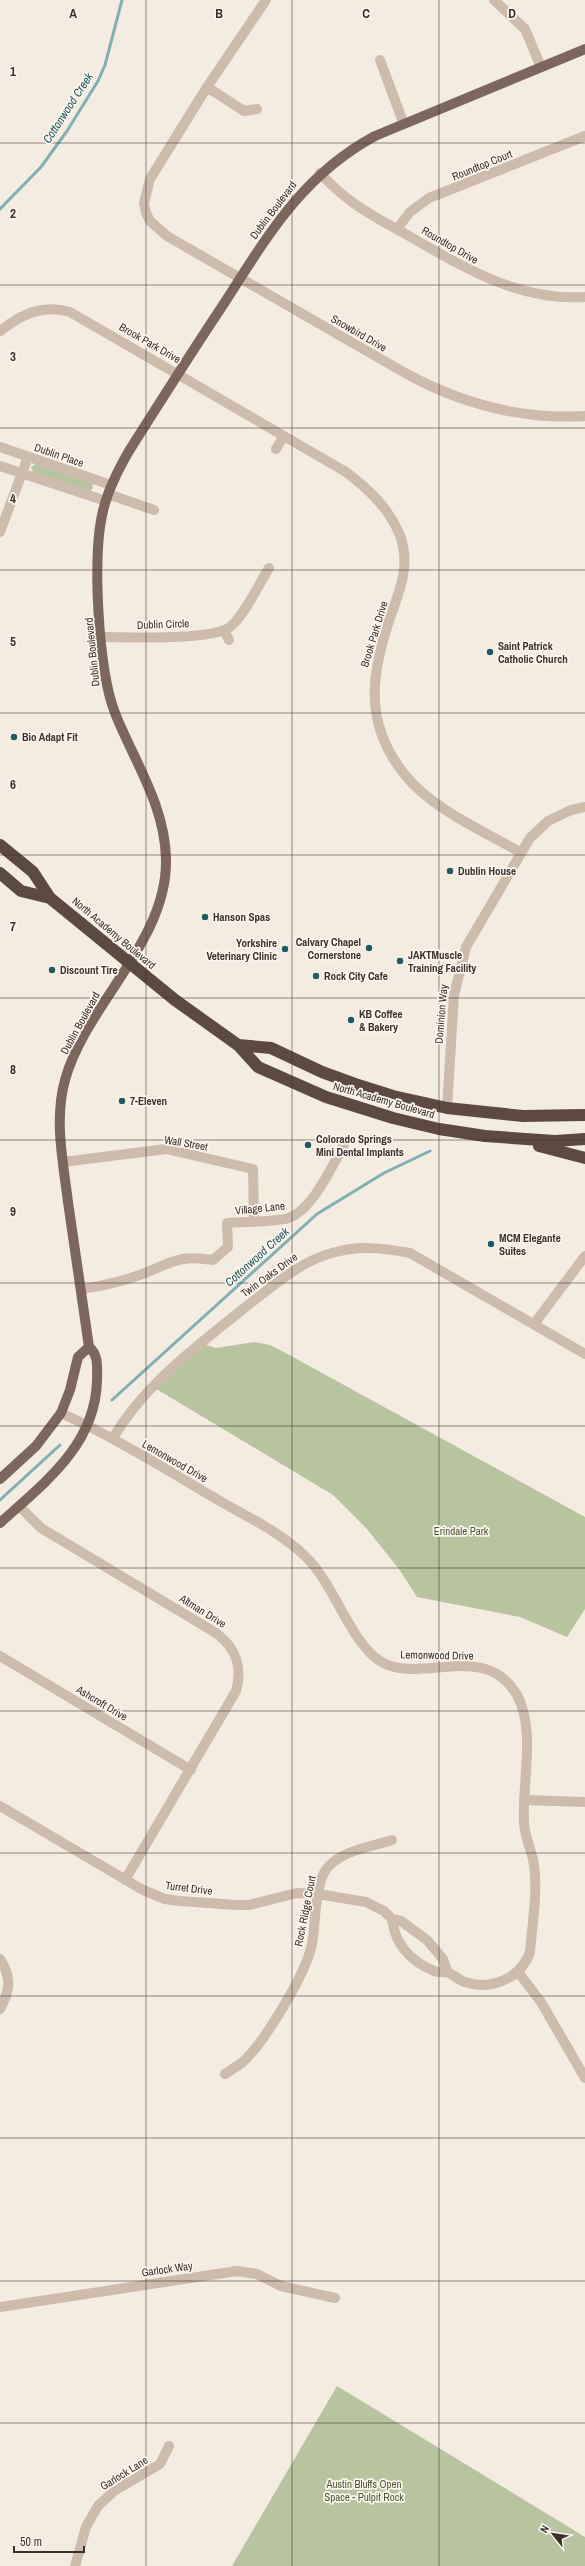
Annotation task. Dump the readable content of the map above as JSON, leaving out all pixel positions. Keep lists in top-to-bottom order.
{
  "streets": {
    "highway": ["North Academy Boulevard"],
    "main road": ["Dublin Boulevard"],
    "street": [
      "Roundtop Court",
      "Roundtop Drive",
      "Snowbird Drive",
      "Brook Park Drive",
      "Dublin Place",
      "Dublin Circle",
      "Dominion Way",
      "Wall Street",
      "Village Lane",
      "Twin Oaks Drive",
      "Lemonwood Drive",
      "Altman Drive",
      "Ashcroft Drive",
      "Turret Drive",
      "Rock Ridge Court",
      "Garlock Way",
      "Garlock Lane"
    ]
  },
  "crossings": [
    ["Roundtop Court", "Roundtop Drive"],
    ["Dublin Boulevard", "Roundtop Drive"],
    ["Dublin Boulevard", "Snowbird Drive"],
    ["Dublin Boulevard", "Brook Park Drive"],
    ["Dublin Boulevard", "Dublin Place"],
    ["Dublin Boulevard", "Dublin Circle"],
    ["Dublin Boulevard", "North Academy Boulevard"],
    ["Dublin Boulevard", "Wall Street"],
    ["Dublin Boulevard", "Village Lane"],
    ["Dublin Boulevard", "Lemonwood Drive"],
    ["Dublin Boulevard", "Altman Drive"],
    ["Brook Park Drive", "Dominion Way"],
    ["North Academy Boulevard", "Dominion Way"],
    ["Wall Street", "Village Lane"],
    ["Twin Oaks Drive", "Lemonwood Drive"],
    ["Altman Drive", "Ashcroft Drive"],
    ["Altman Drive", "Turret Drive"],
    ["Turret Drive", "Rock Ridge Court"]
  ],
  "water": ["Cottonwood Creek"],
  "parks": ["Erindale Park", "Austin Bluffs Open Space - Pulpit Rock"],
  "places": [
    "Saint Patrick Catholic Church",
    "Bio Adapt Fit",
    "Dublin House",
    "Hanson Spas",
    "Calvary Chapel Cornerstone",
    "Yorkshire Veterinary Clinic",
    "JAKTMuscle Training Facility",
    "Discount Tire",
    "Rock City Cafe",
    "KB Coffee & Bakery",
    "7-Eleven",
    "Colorado Springs Mini Dental Implants",
    "MCM Elegante Suites"
  ],
  "scale_bar": "50 m",
  "north": "top left",
  "grid": {
    "columns": [
      "A",
      "B",
      "C",
      "D"
    ],
    "rows": [
      "1",
      "2",
      "3",
      "4",
      "5",
      "6",
      "7",
      "8",
      "9"
    ]
  }
}
